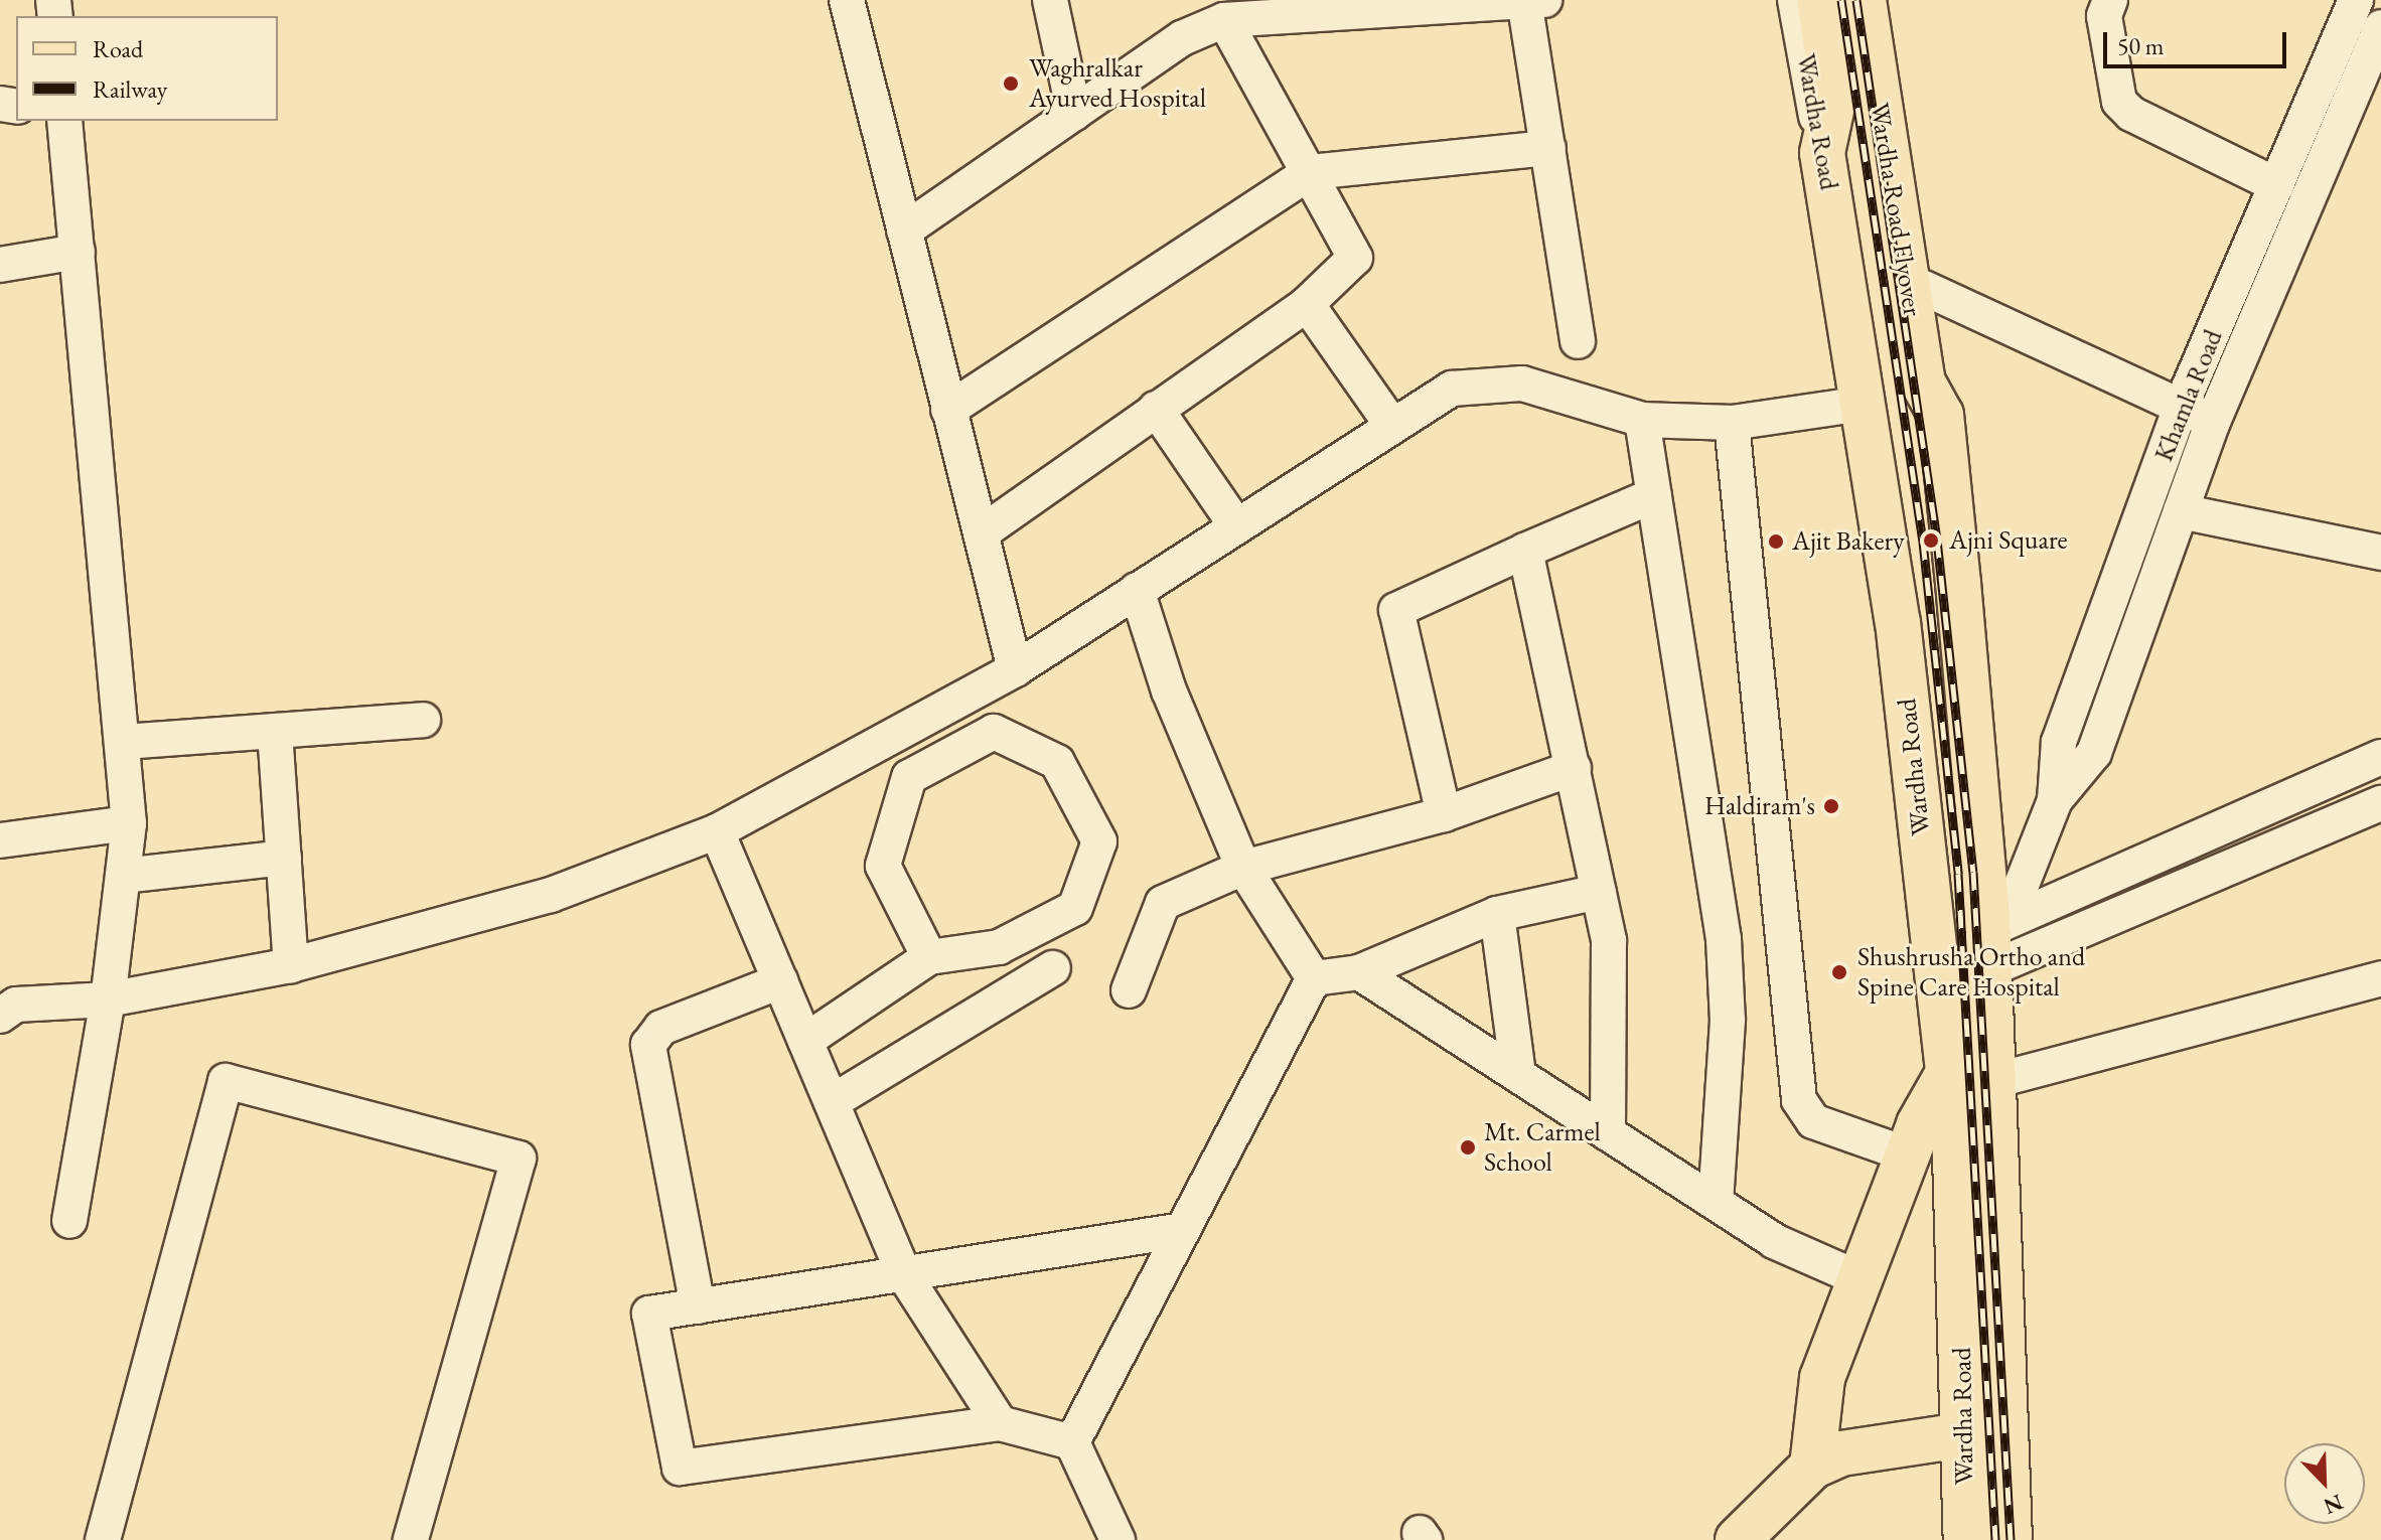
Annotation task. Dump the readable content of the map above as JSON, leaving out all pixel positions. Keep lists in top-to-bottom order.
{
  "streets": {
    "main road": ["Wardha Road", "Wardha Road Flyover"],
    "street": ["Khamla Road"]
  },
  "crossings": [
    ["Wardha Road", "Wardha Road Flyover"],
    ["Wardha Road", "Khamla Road"]
  ],
  "places": [
    "Waghralkar Ayurved Hospital",
    "Ajni Square",
    "Ajit Bakery",
    "Haldiram's",
    "Shushrusha Ortho and Spine Care Hospital",
    "Mt. Carmel School"
  ],
  "legend": ["Road", "Railway"],
  "scale_bar": "50 m",
  "north": "bottom right"
}
